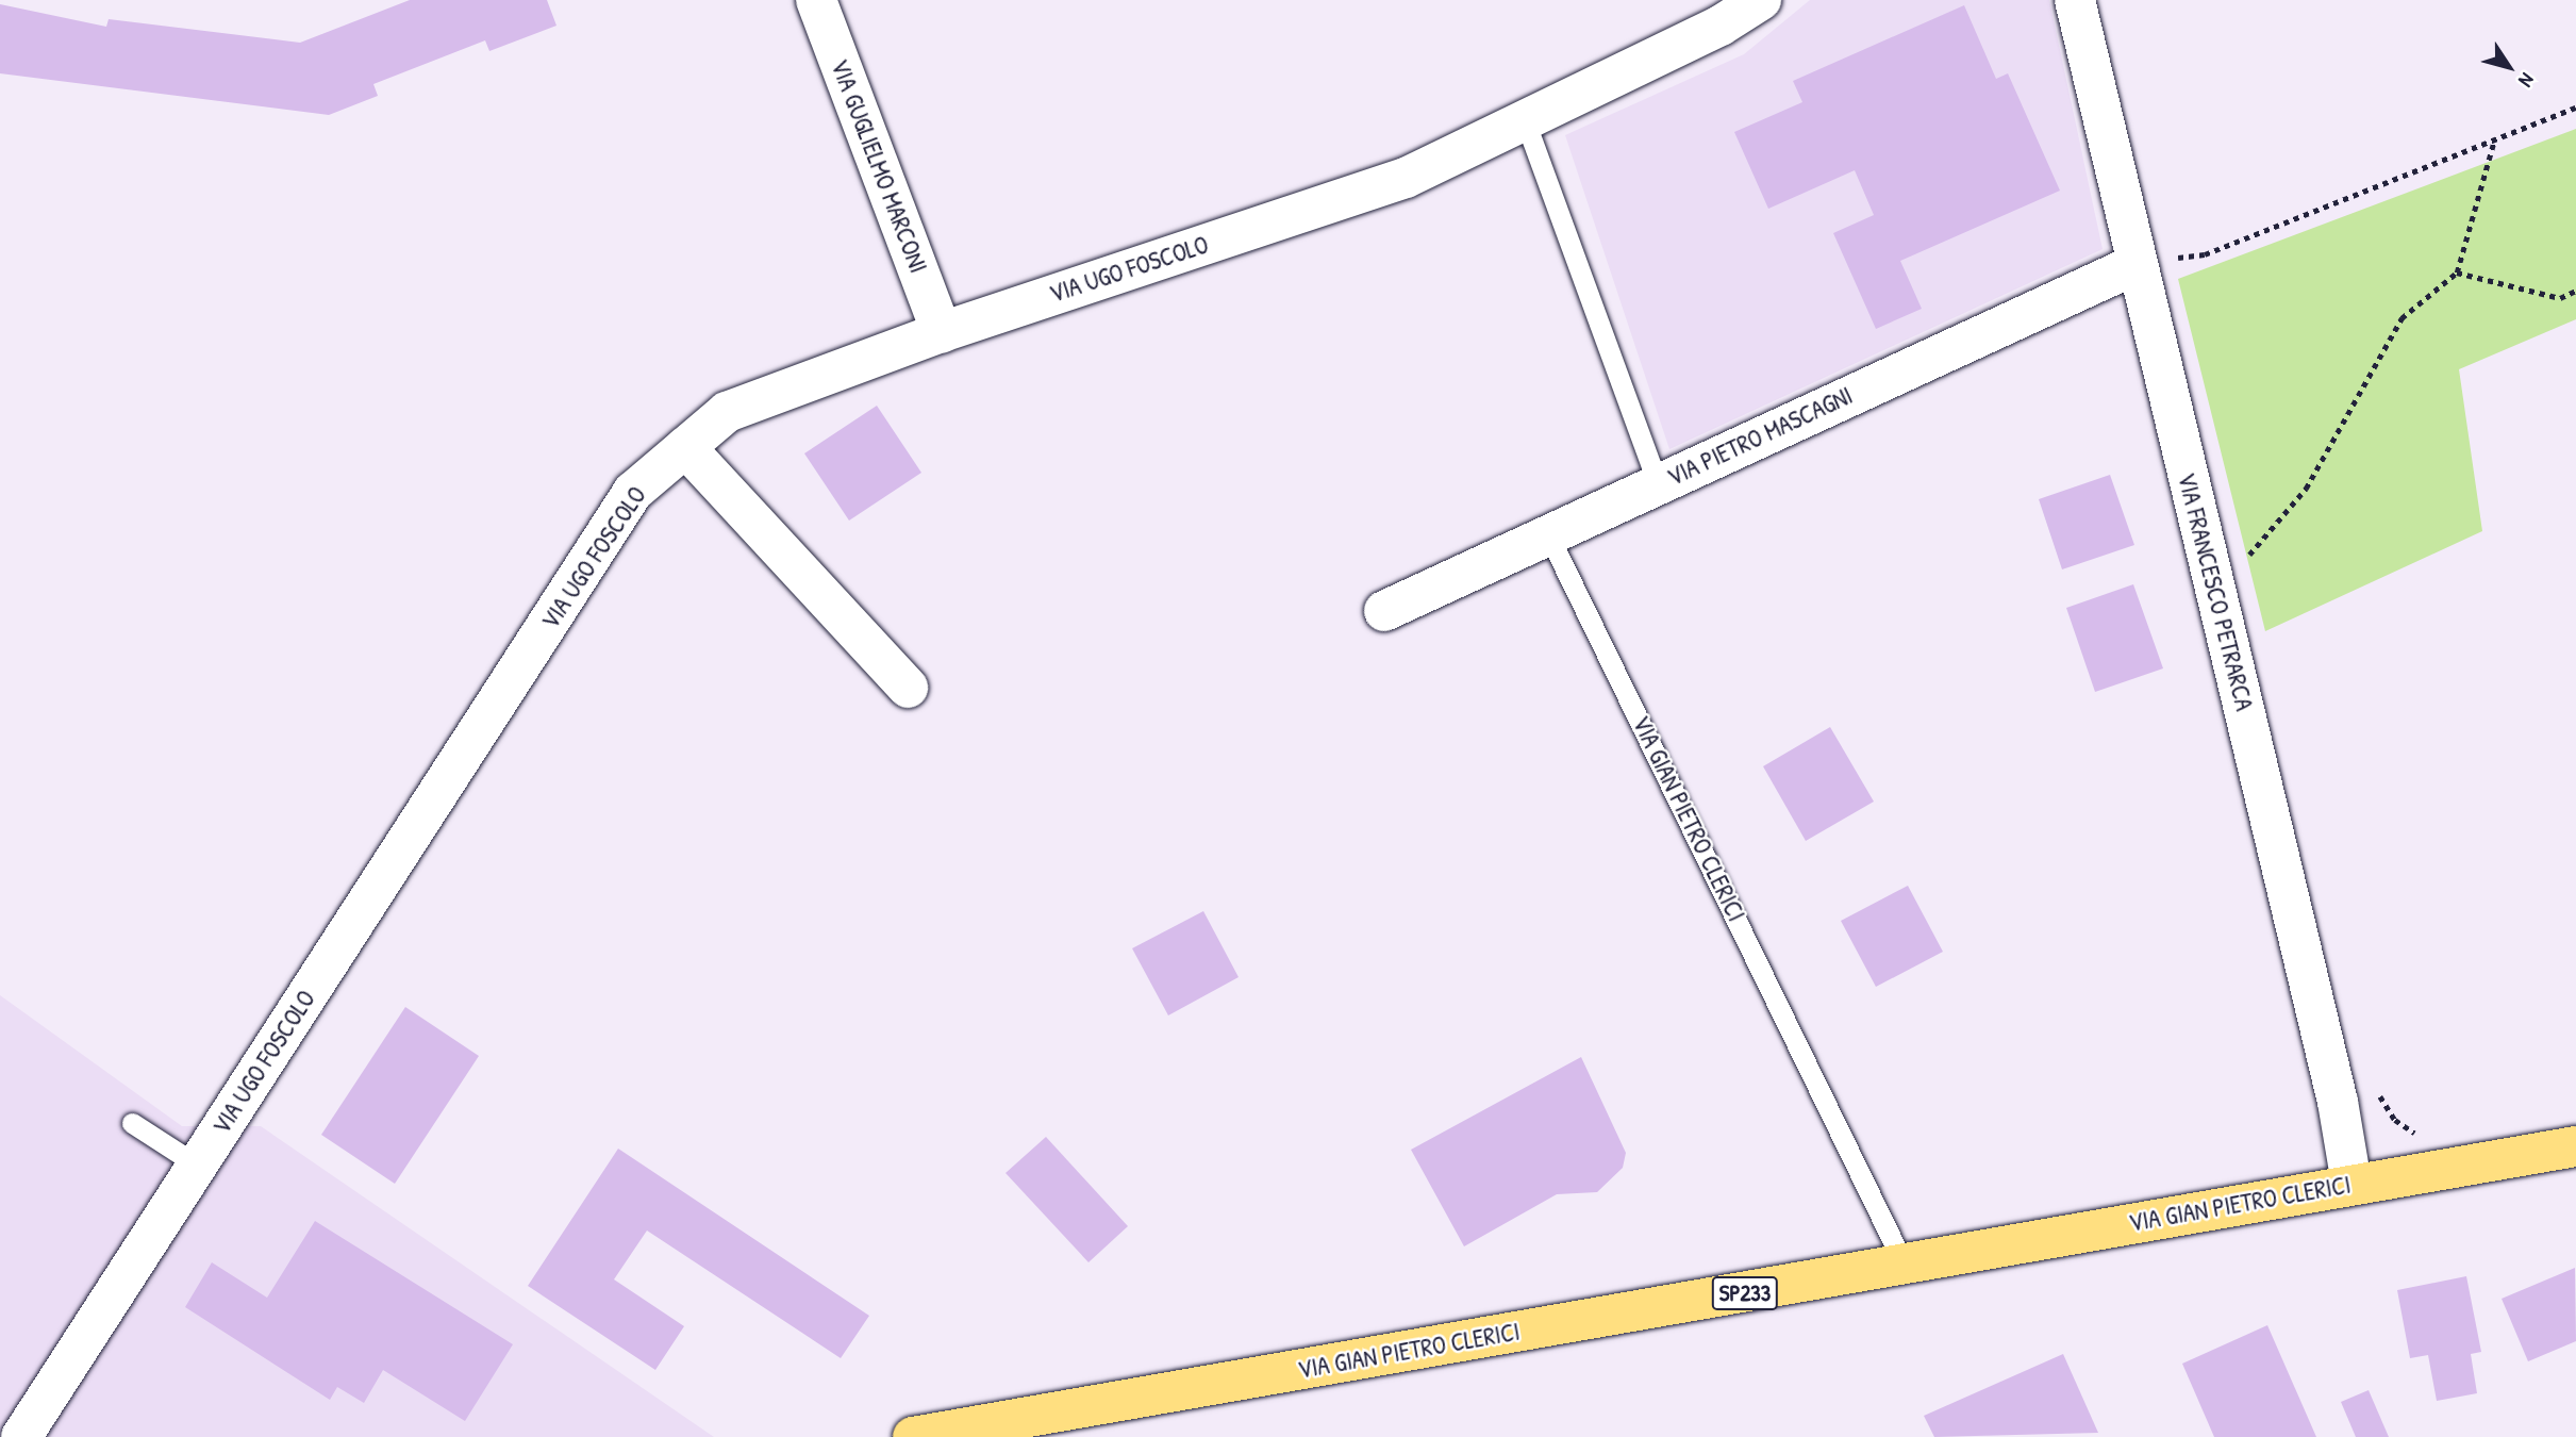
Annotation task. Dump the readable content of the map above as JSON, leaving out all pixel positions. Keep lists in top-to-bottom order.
{
  "streets": {
    "main road": ["VIA GIAN PIETRO CLERICI", "SP233"],
    "street": [
      "VIA GUGLIELMO MARCONI",
      "VIA UGO FOSCOLO",
      "VIA PIETRO MASCAGNI",
      "VIA FRANCESCO PETRARCA"
    ]
  },
  "crossings": [
    ["VIA GUGLIELMO MARCONI", "VIA UGO FOSCOLO"],
    ["VIA PIETRO MASCAGNI", "VIA FRANCESCO PETRARCA"],
    ["VIA PIETRO MASCAGNI", "VIA GIAN PIETRO CLERICI"],
    ["VIA FRANCESCO PETRARCA", "VIA GIAN PIETRO CLERICI"]
  ],
  "north": "bottom right"
}
